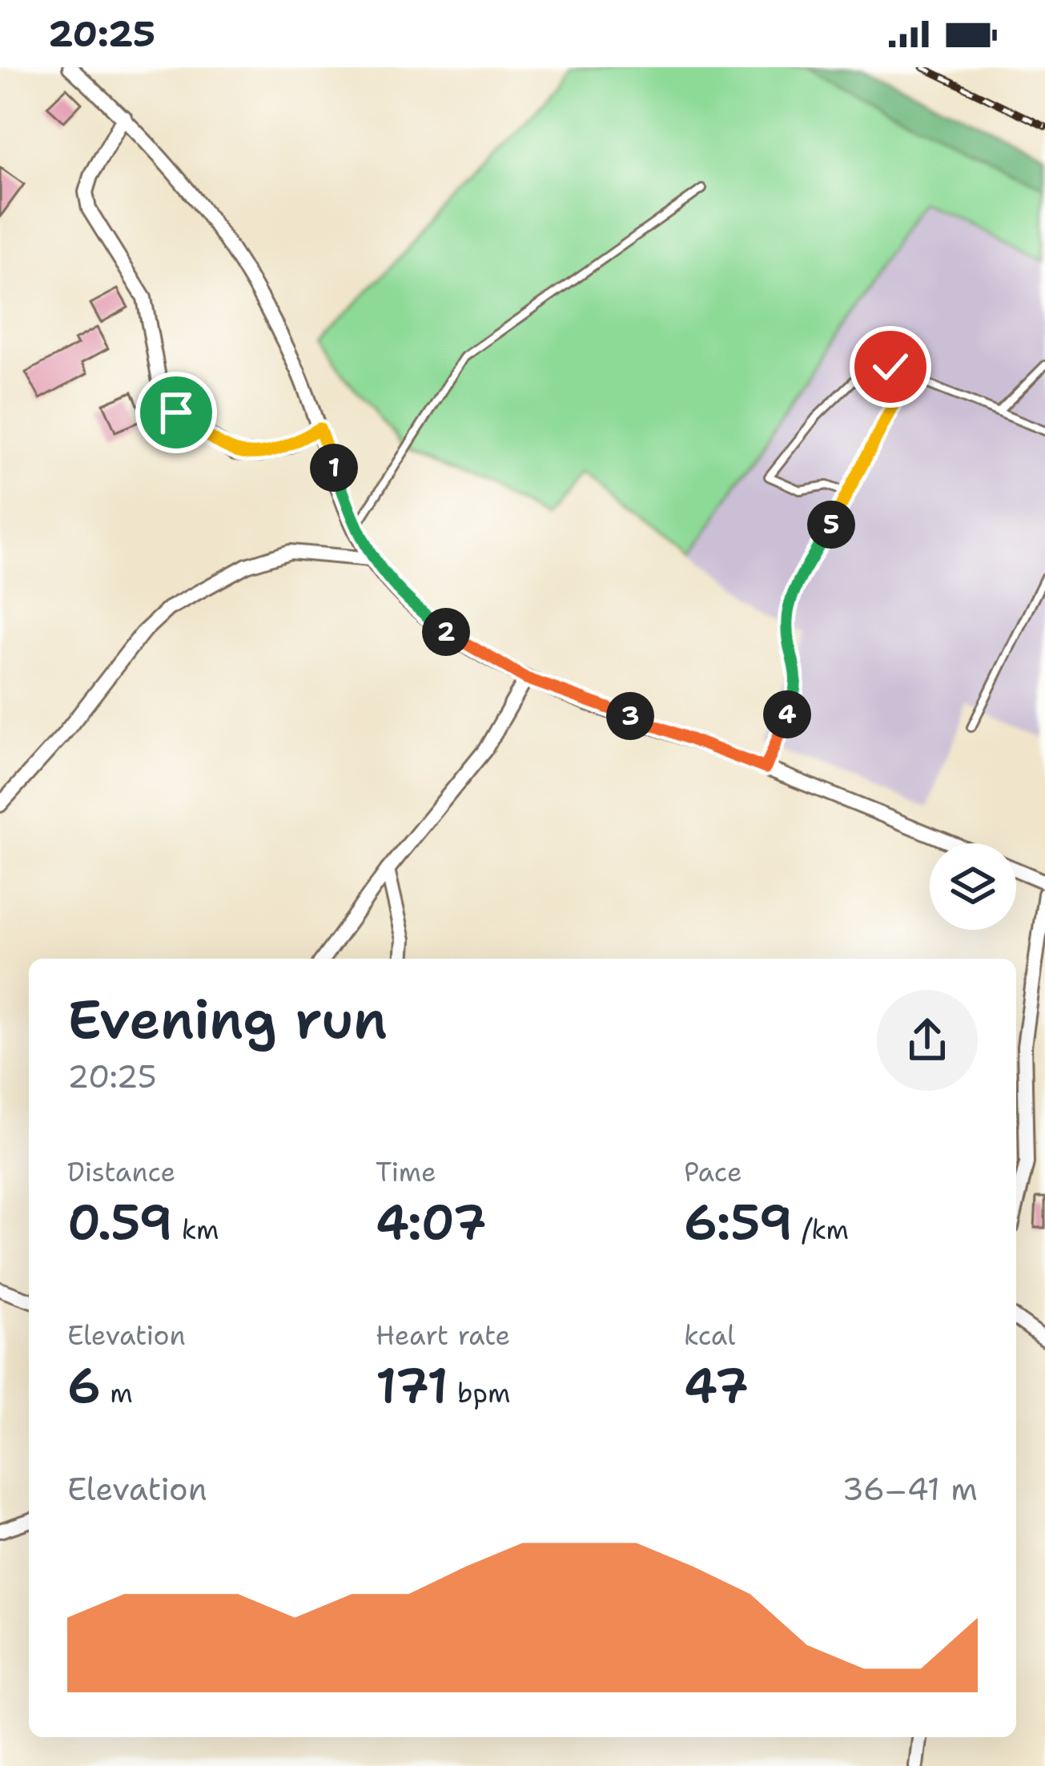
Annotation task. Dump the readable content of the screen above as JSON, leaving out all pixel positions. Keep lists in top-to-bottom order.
{
  "page": {
    "status": "20:25",
    "pins": [
      "1",
      "5",
      "2",
      "4",
      "3"
    ],
    "heading": ["Evening run", "20:25"],
    "stats": [
      ["Distance", "0.59 km"],
      ["Time", "4:07"],
      ["Pace", "6:59 /km"],
      ["Elevation", "6 m"],
      ["Heart rate", "171 bpm"],
      ["kcal", "47"]
    ],
    "chart": ["Elevation", "36–41 m"]
  }
}
